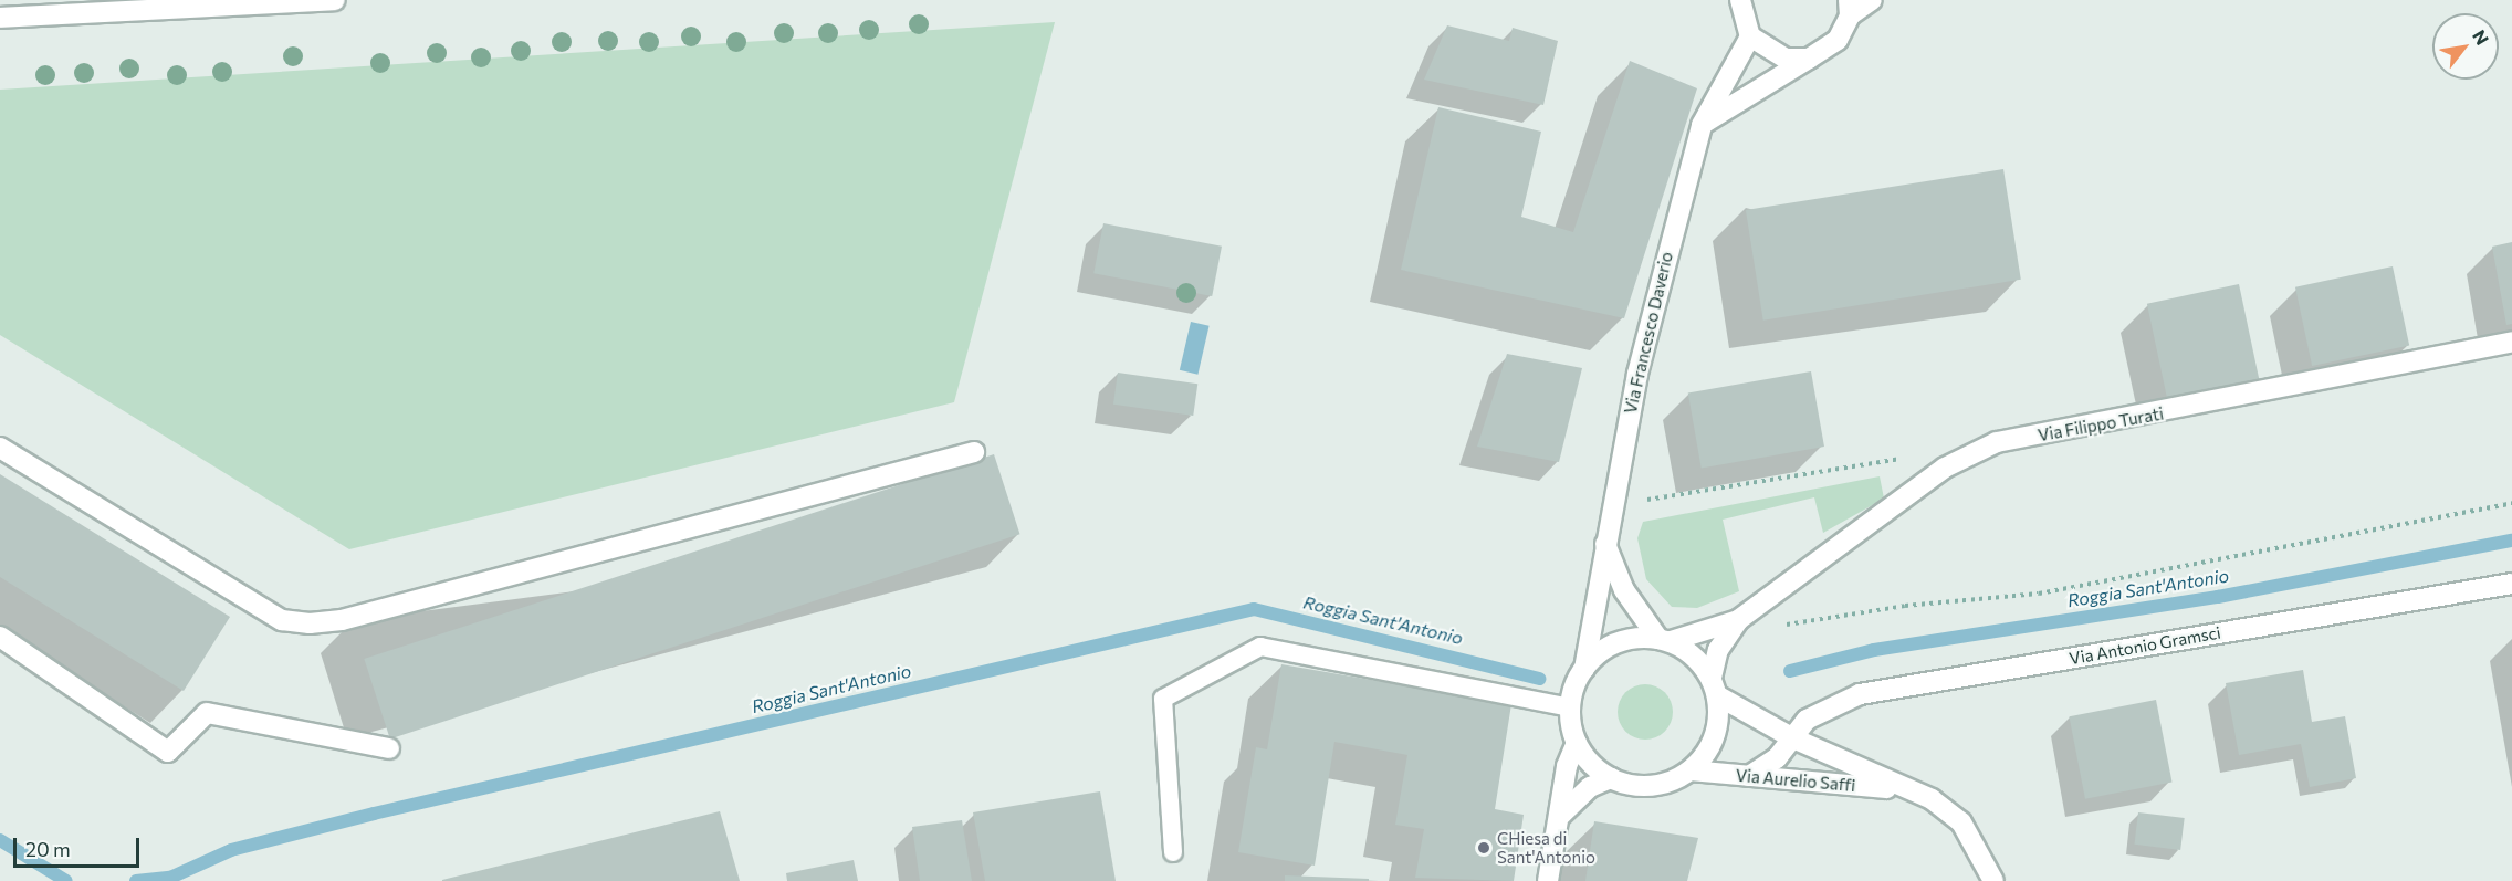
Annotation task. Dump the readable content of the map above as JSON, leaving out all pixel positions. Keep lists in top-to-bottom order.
{
  "streets": {
    "street": [
      "Via Francesco Daverio",
      "Via Filippo Turati",
      "Via Antonio Gramsci",
      "Via Aurelio Saffi"
    ]
  },
  "crossings": [
    ["Via Francesco Daverio", "Via Filippo Turati"],
    ["Via Francesco Daverio", "Via Aurelio Saffi"],
    ["Via Filippo Turati", "Via Aurelio Saffi"],
    ["Via Antonio Gramsci", "Via Aurelio Saffi"]
  ],
  "water": ["Roggia Sant'Antonio"],
  "places": ["CHiesa di Sant'Antonio"],
  "scale_bar": "20 m",
  "north": "top right"
}
